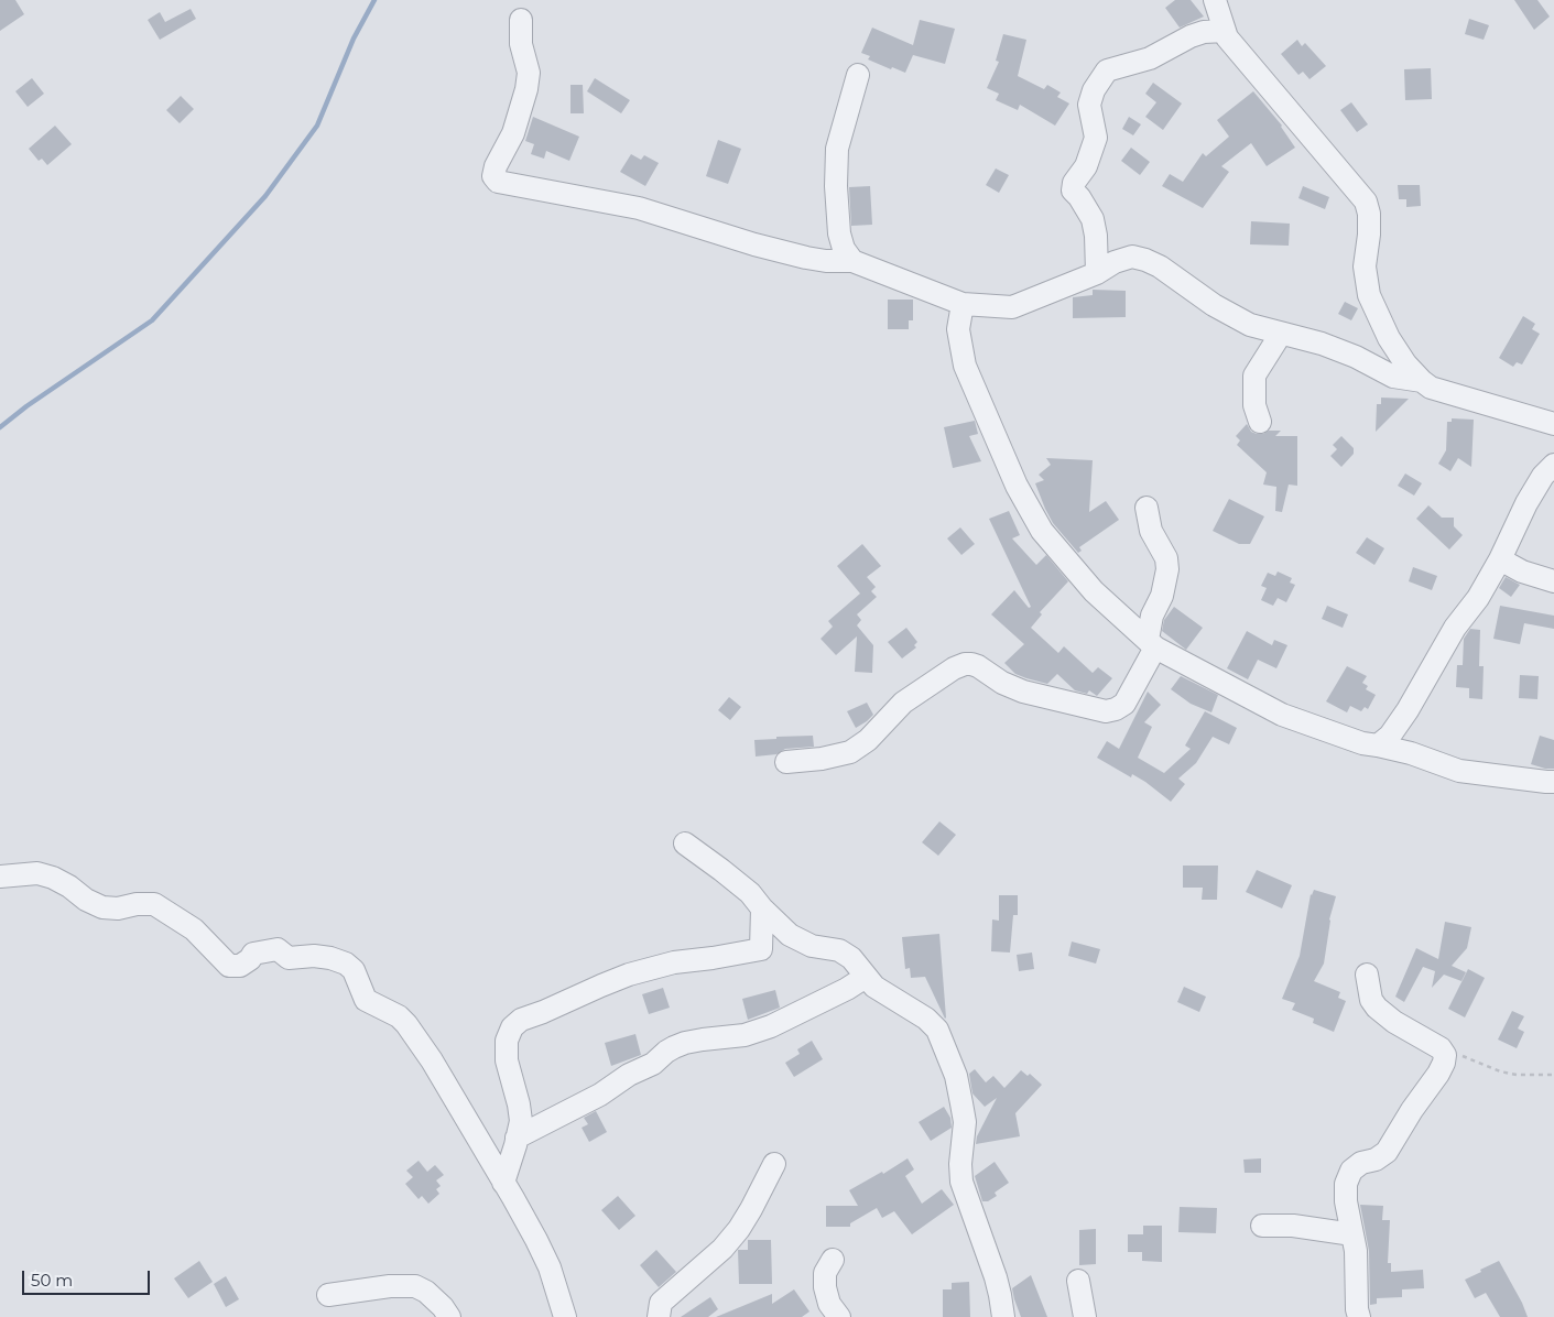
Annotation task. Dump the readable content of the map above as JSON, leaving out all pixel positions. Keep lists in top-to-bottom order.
{
  "scale_bar": "50 m"
}
